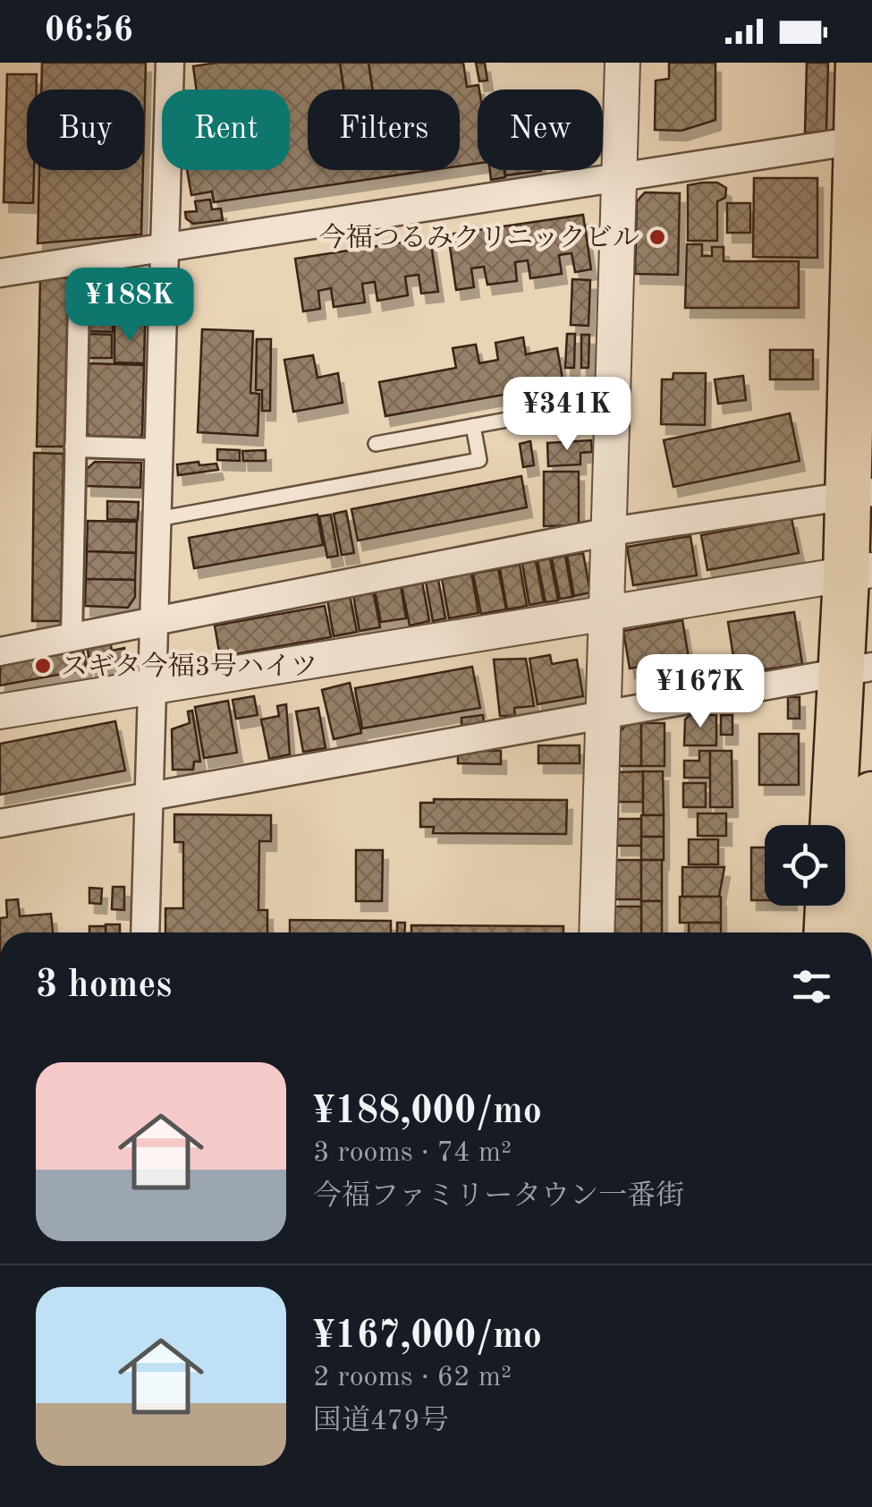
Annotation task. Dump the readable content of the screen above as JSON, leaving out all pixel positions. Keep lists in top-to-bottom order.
{
  "places": ["今福つるみクリニックビル", "スギタ今福3号ハイツ"],
  "page": {
    "status": "06:56",
    "chip": [
      "Buy",
      "Rent",
      "Filters",
      "New"
    ],
    "price": ["¥188K", "¥341K", "¥167K"],
    "heading": "3 homes",
    "list": [
      {
        "name": "¥188,000/mo",
        "note": "3 rooms · 74 m² · 今福ファミリータウン一番街"
      },
      {
        "name": "¥167,000/mo",
        "note": "2 rooms · 62 m² · 国道479号"
      }
    ]
  }
}
